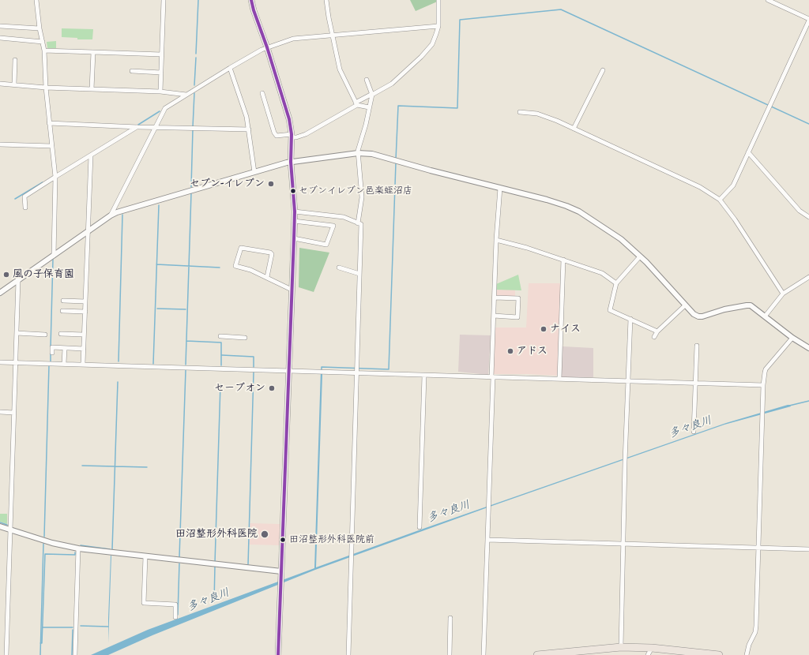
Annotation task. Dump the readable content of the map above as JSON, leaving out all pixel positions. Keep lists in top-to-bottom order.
{
  "water": ["多々良川"],
  "places": [
    "セブン-イレブン",
    "セブンイレブン邑楽蛭沼店",
    "風の子保育園",
    "ナイス",
    "アドス",
    "セーブオン",
    "田沼整形外科医院",
    "田沼整形外科医院前"
  ]
}
